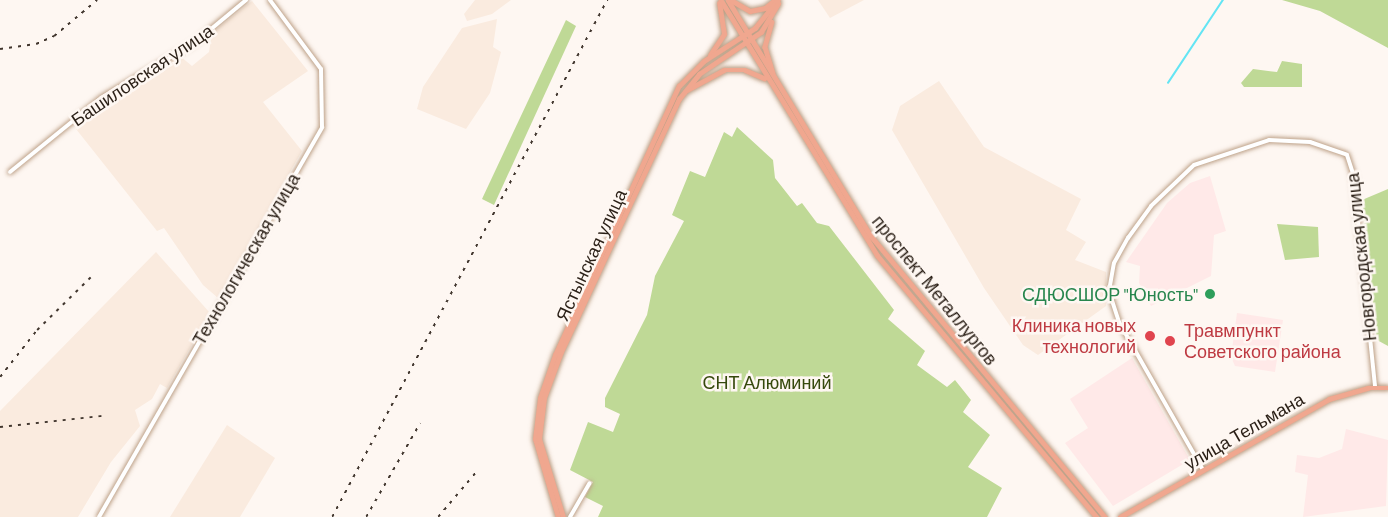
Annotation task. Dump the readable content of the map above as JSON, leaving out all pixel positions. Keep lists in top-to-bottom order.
{
  "streets": {
    "main road": ["Ястынская улица", "проспект Металлургов", "улица Тельмана"],
    "street": ["Башиловская улица", "Новгородская улица", "Технологическая улица"]
  },
  "crossings": [
    ["Ястынская улица", "проспект Металлургов"],
    ["Новгородская улица", "улица Тельмана"]
  ],
  "parks": ["СНТ Алюминий"],
  "places": ["СДЮСШОР \"Юность\"", "Клиника новых технологий", "Травмпункт Советского района"]
}
